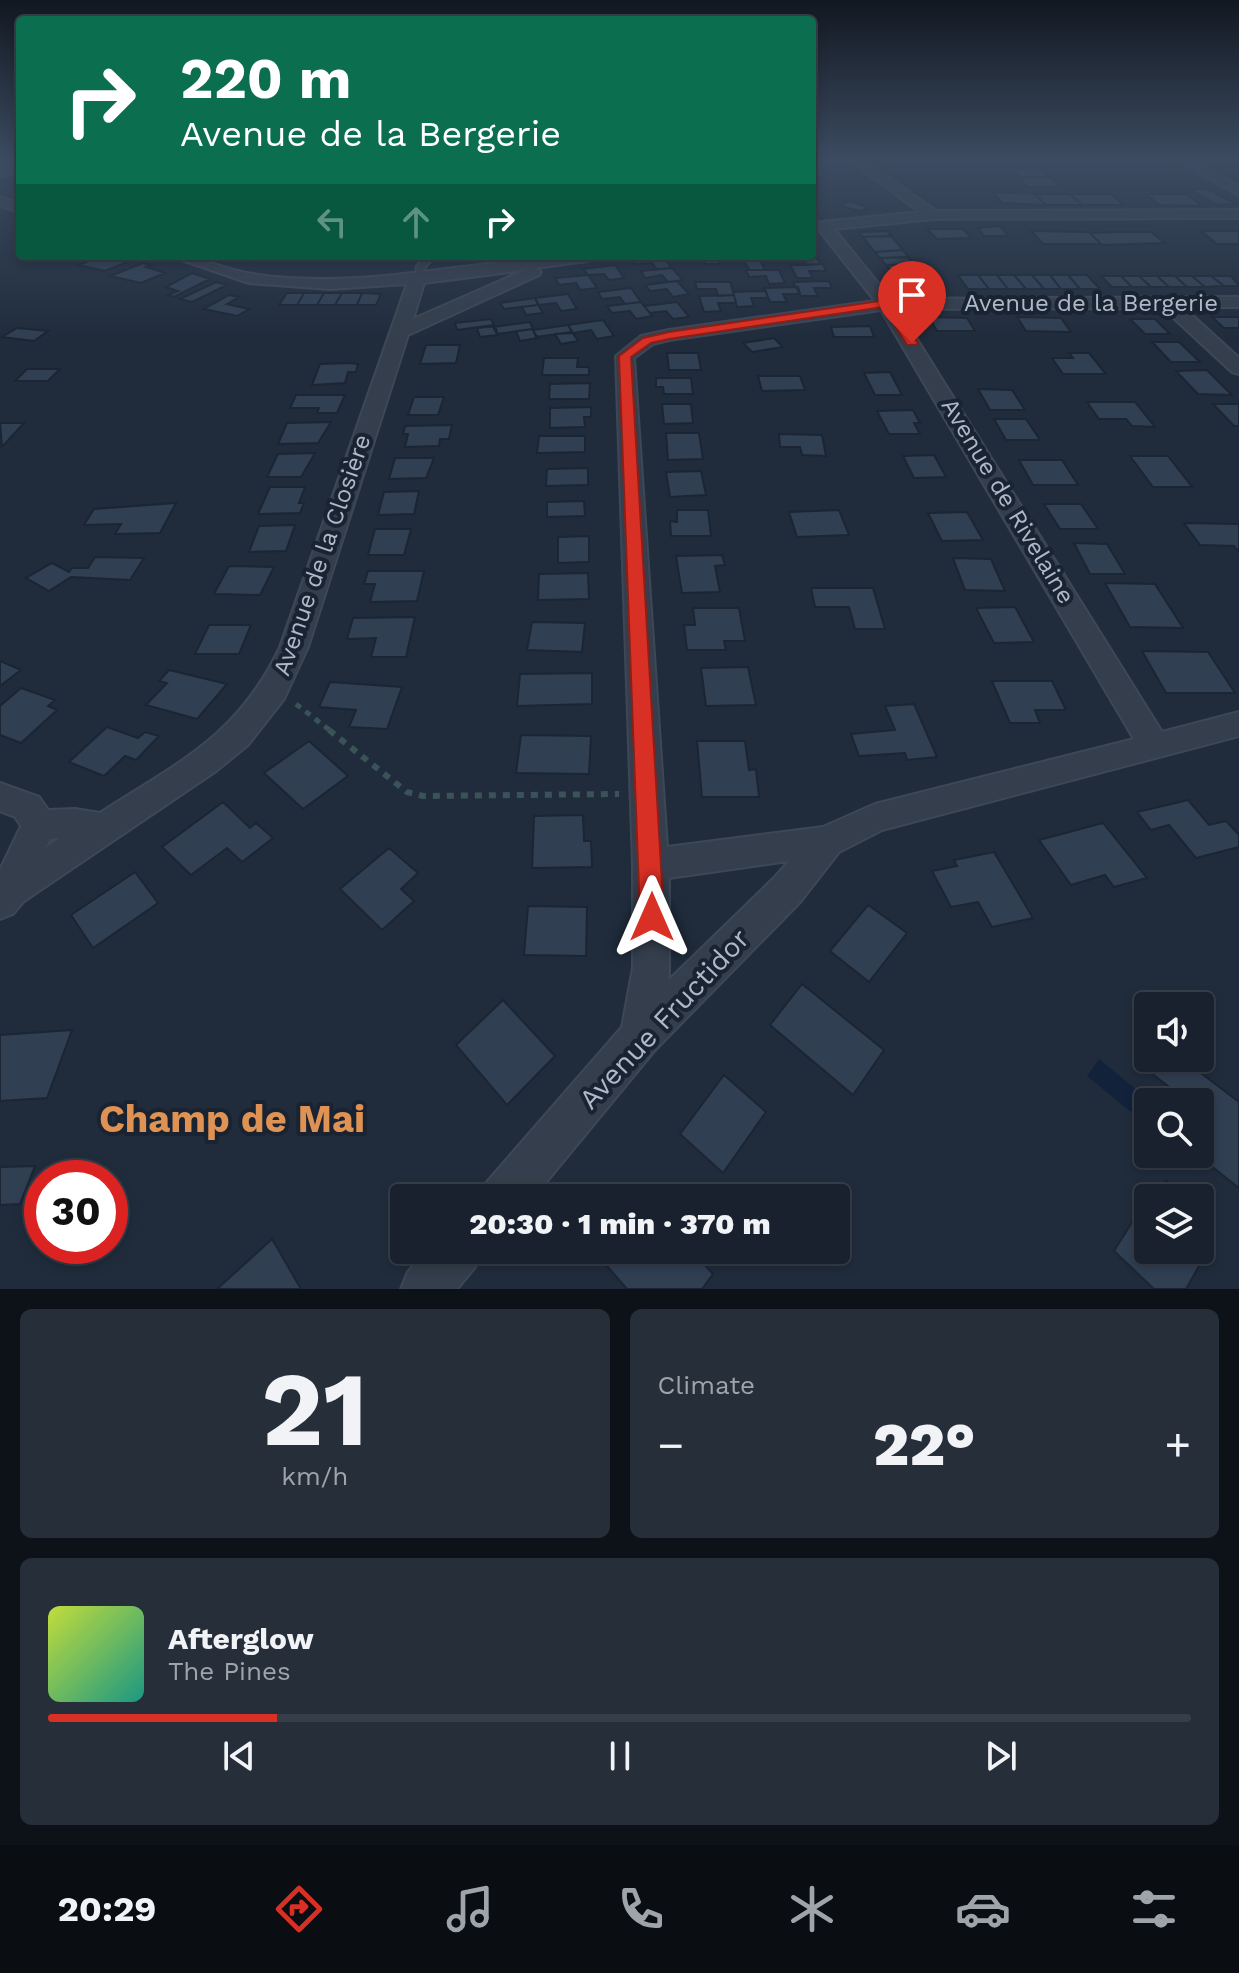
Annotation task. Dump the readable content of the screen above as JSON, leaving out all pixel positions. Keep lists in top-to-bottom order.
{
  "streets": {
    "street": [
      "Avenue de la Bergerie",
      "Avenue de Rivelaine",
      "Avenue de la Closière",
      "Avenue Fructidor"
    ]
  },
  "crossings": [
    ["Avenue de la Bergerie", "Avenue de Rivelaine"],
    ["Avenue de la Bergerie", "Avenue Fructidor"],
    ["Avenue de Rivelaine", "Avenue Fructidor"]
  ],
  "districts": ["Champ de Mai"],
  "page": {
    "turn": ["220 m", "Avenue de la Bergerie"],
    "limit": "30",
    "trip": "20:30 · 1 min · 370 m",
    "tile": [
      ["21", "km/h"],
      "Climate"
    ],
    "heat": ["−", "22°", "+"],
    "song": ["Afterglow", "The Pines"],
    "tabs": "20:29"
  }
}
